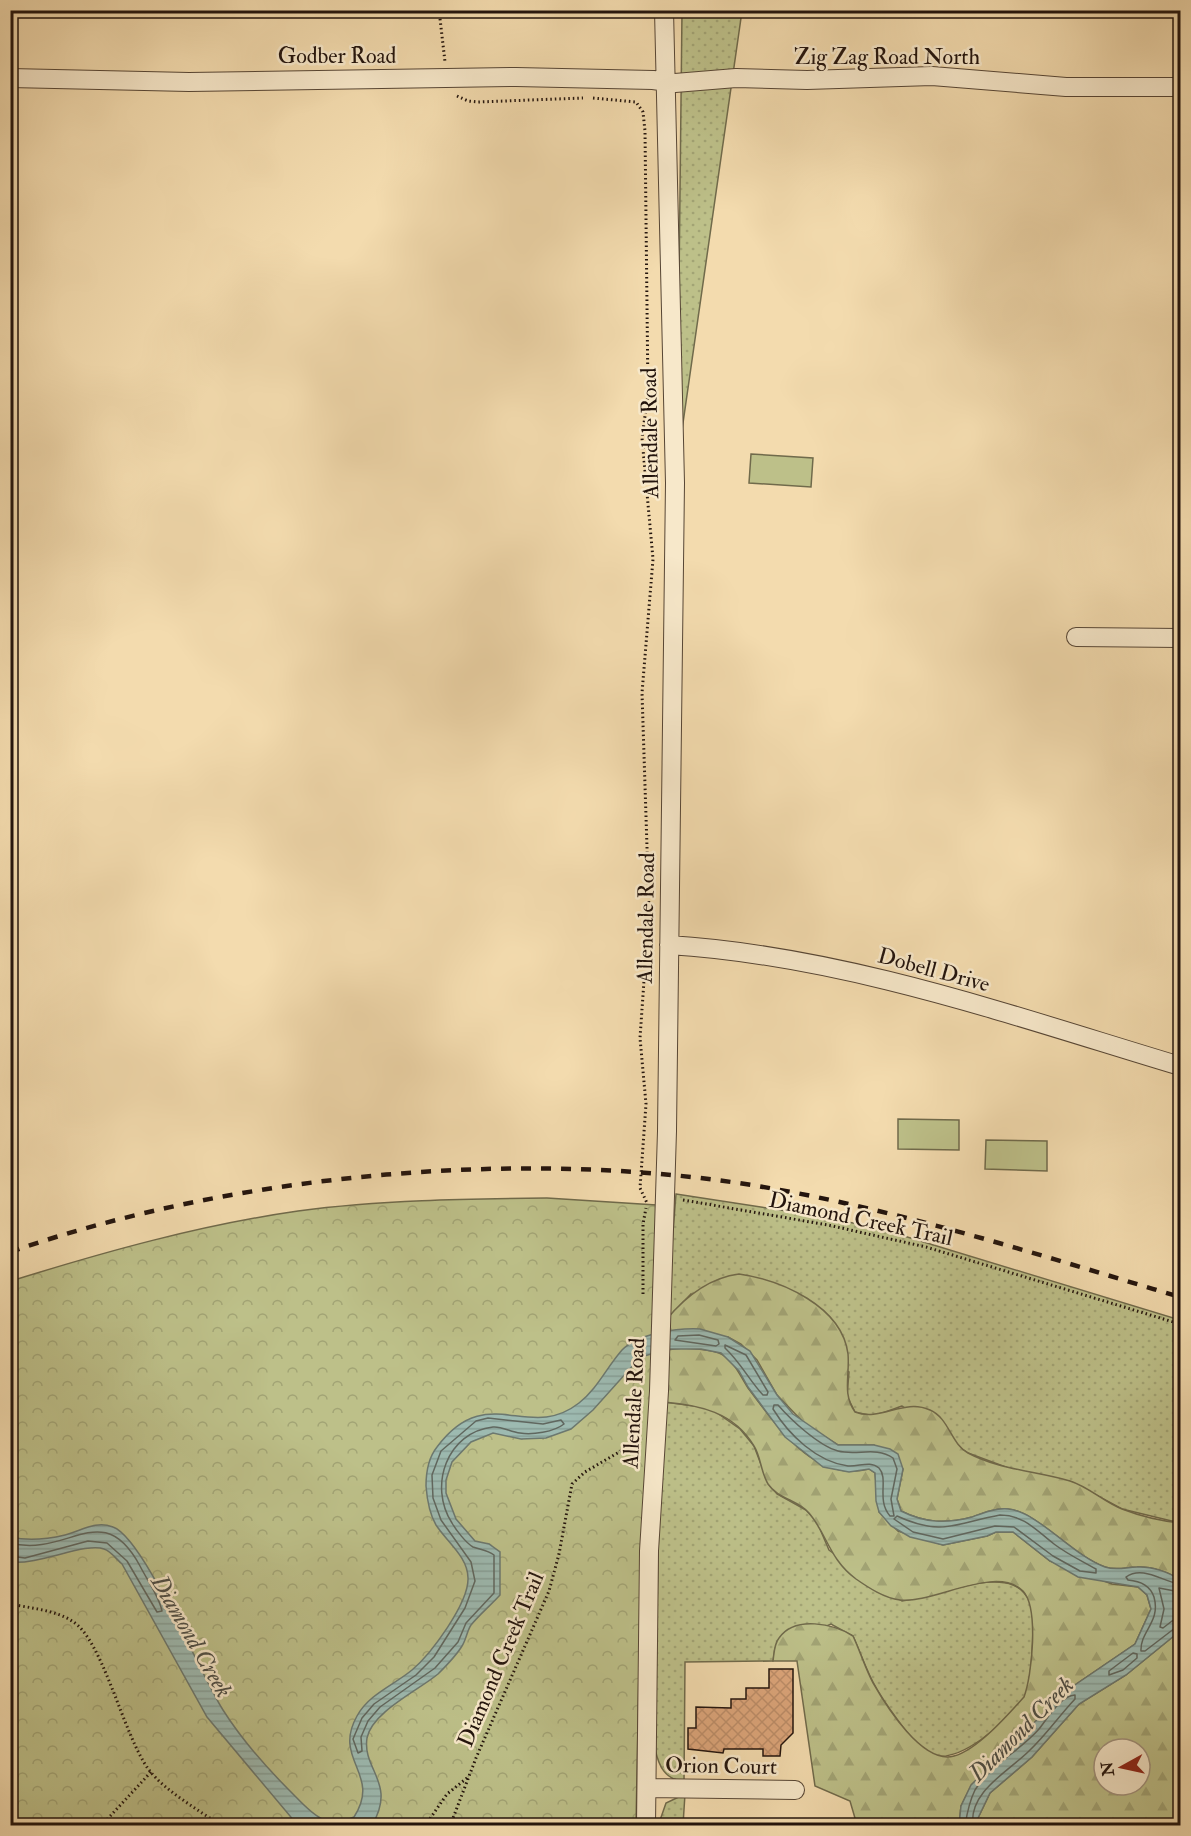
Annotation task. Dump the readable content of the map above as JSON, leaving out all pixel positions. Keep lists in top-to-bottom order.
{
  "streets": {
    "street": [
      "Godber Road",
      "Zig Zag Road North",
      "Allendale Road",
      "Dobell Drive",
      "Orion Court"
    ],
    "path": ["Diamond Creek Trail"]
  },
  "crossings": [
    ["Godber Road", "Zig Zag Road North"],
    ["Godber Road", "Allendale Road"],
    ["Zig Zag Road North", "Allendale Road"],
    ["Allendale Road", "Dobell Drive"],
    ["Allendale Road", "Diamond Creek Trail"],
    ["Allendale Road", "Orion Court"]
  ],
  "water": ["Diamond Creek"],
  "north": "left"
}
